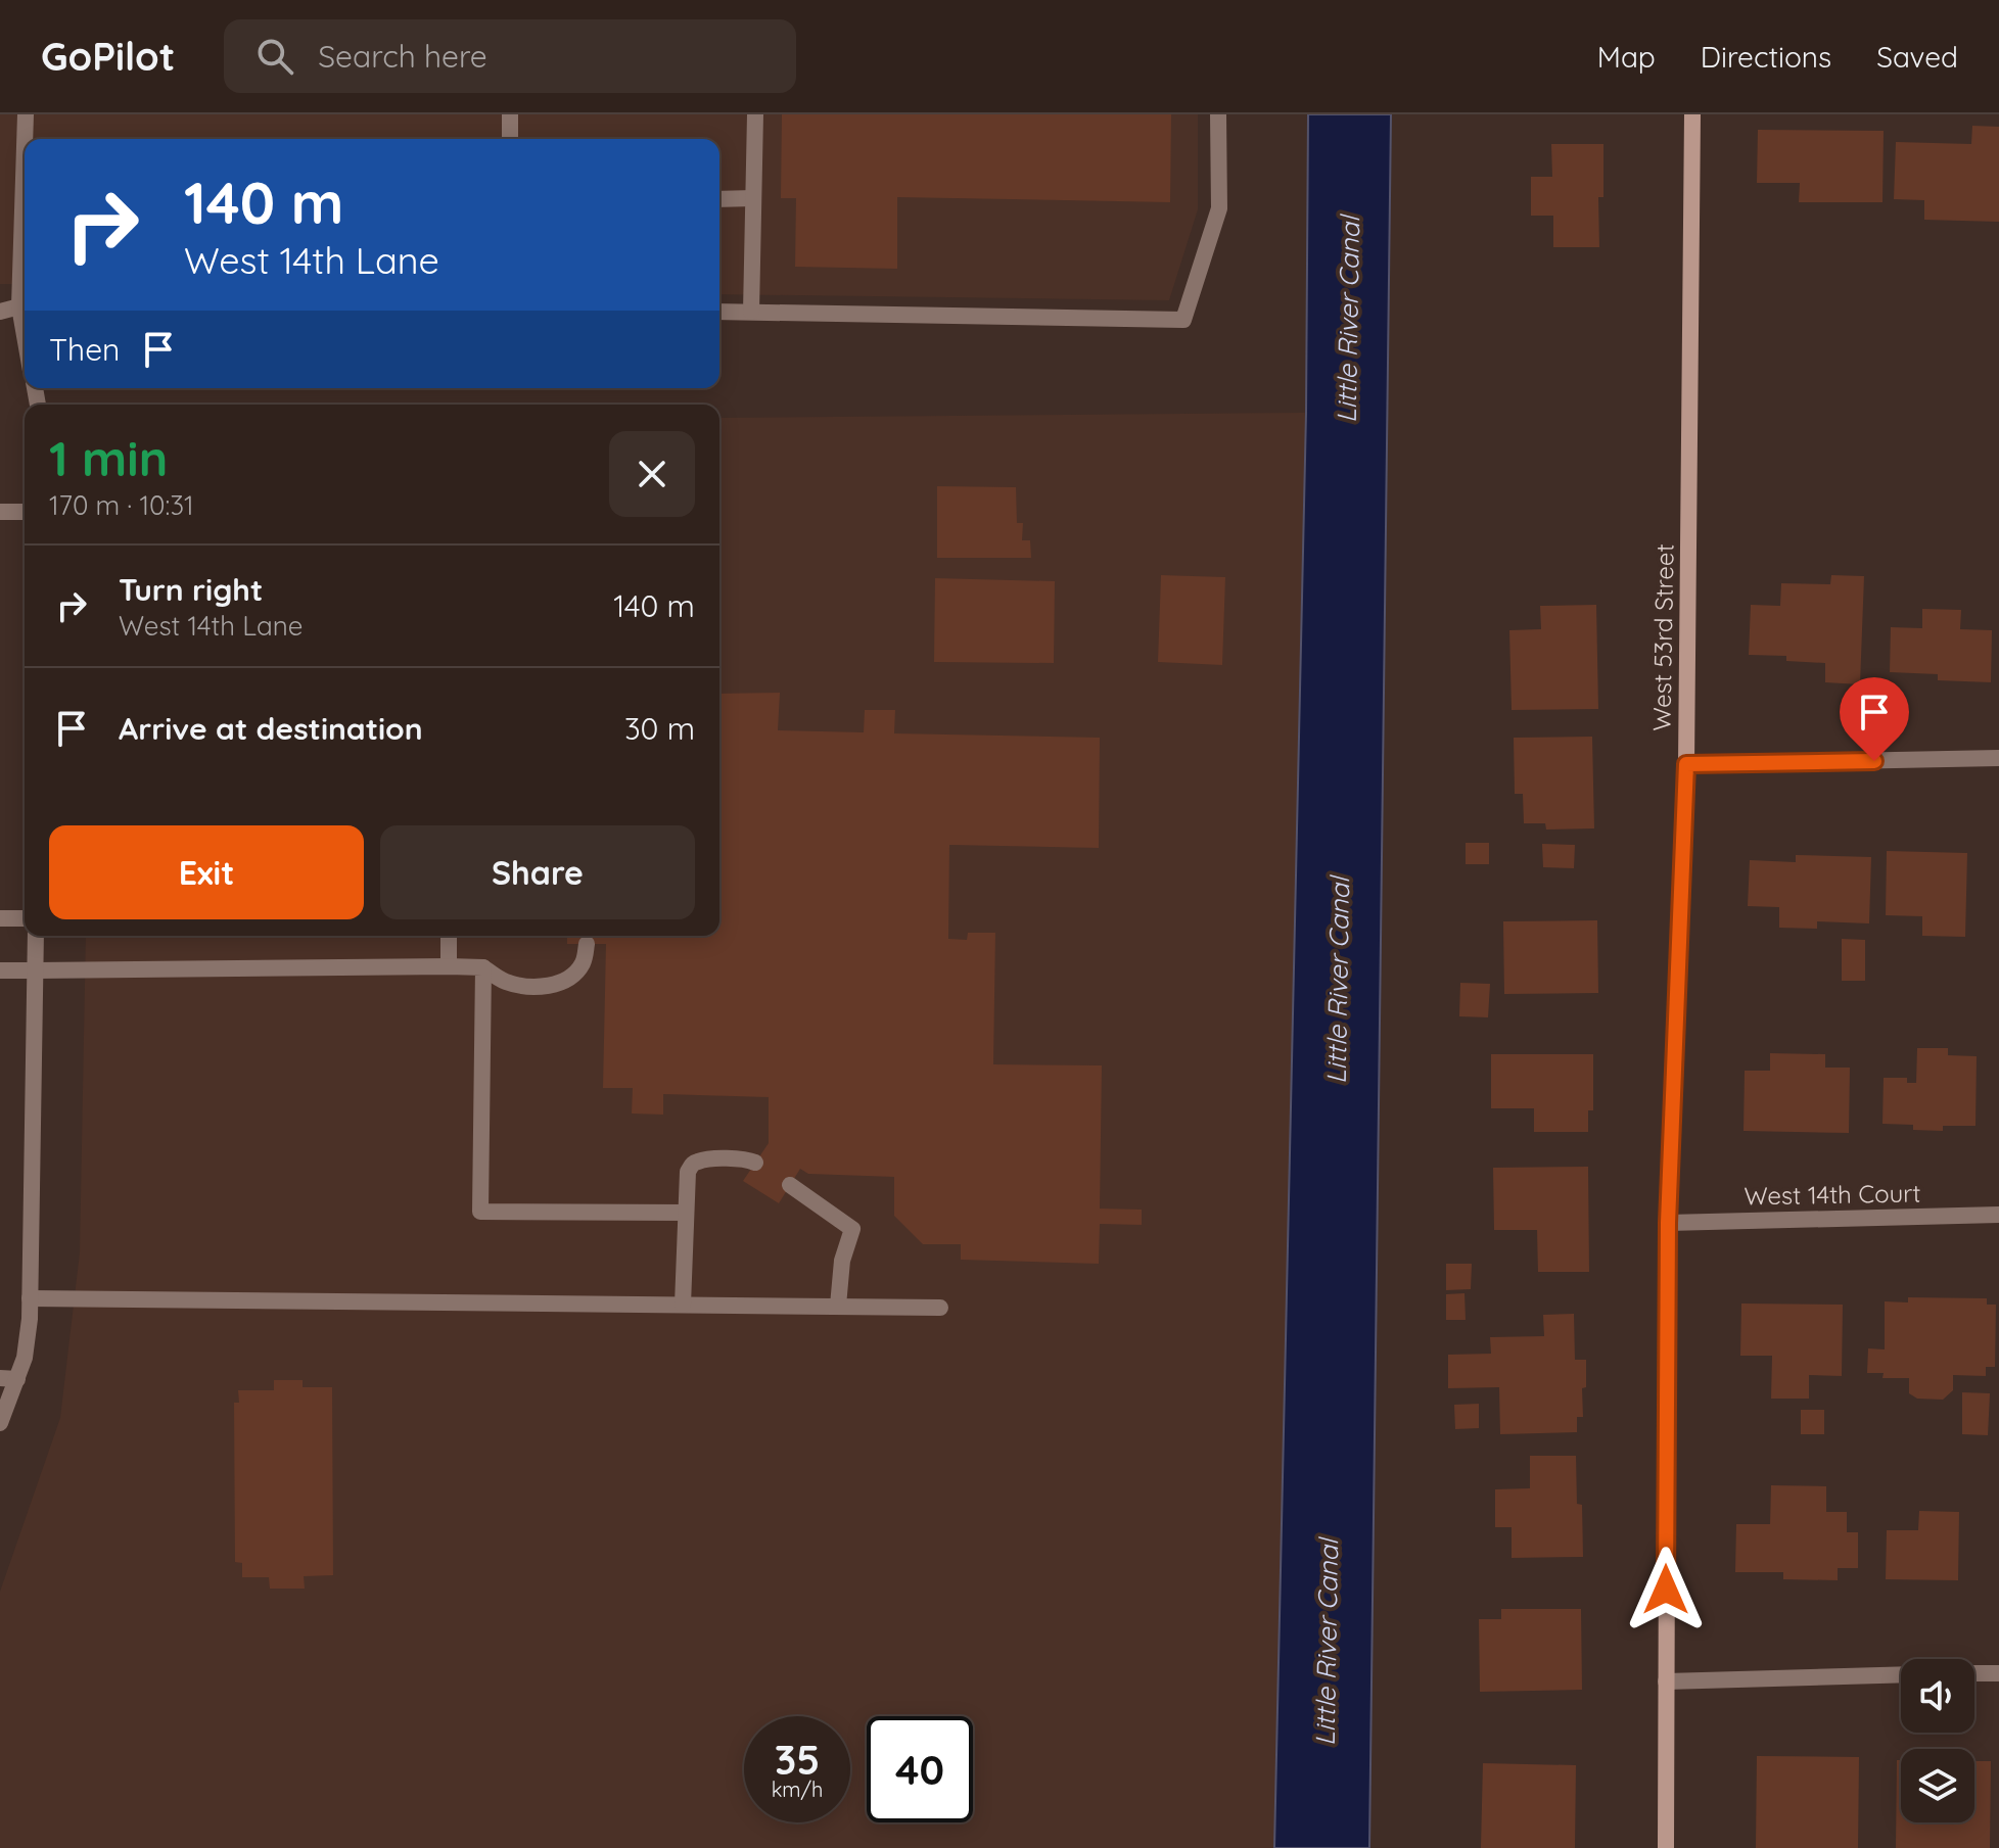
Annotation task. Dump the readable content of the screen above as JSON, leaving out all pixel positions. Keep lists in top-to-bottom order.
{
  "streets": {
    "street": ["West 53rd Street", "West 14th Court"]
  },
  "crossings": [
    ["West 53rd Street", "West 14th Court"]
  ],
  "water": ["Little River Canal"],
  "page": {
    "header": "GoPilot",
    "search": "Search here",
    "nav": ["Map", "Directions", "Saved"],
    "turn": ["140 m", "West 14th Lane"],
    "then": "Then",
    "heading": ["1 min", "170 m · 10:31"],
    "list": [
      {
        "name": "Turn right",
        "note": "West 14th Lane",
        "value": "140 m"
      },
      {
        "name": "Arrive at destination",
        "value": "30 m"
      }
    ],
    "buttons": ["Exit", "Share"],
    "speed": "35 km/h",
    "limit": "40"
  }
}
